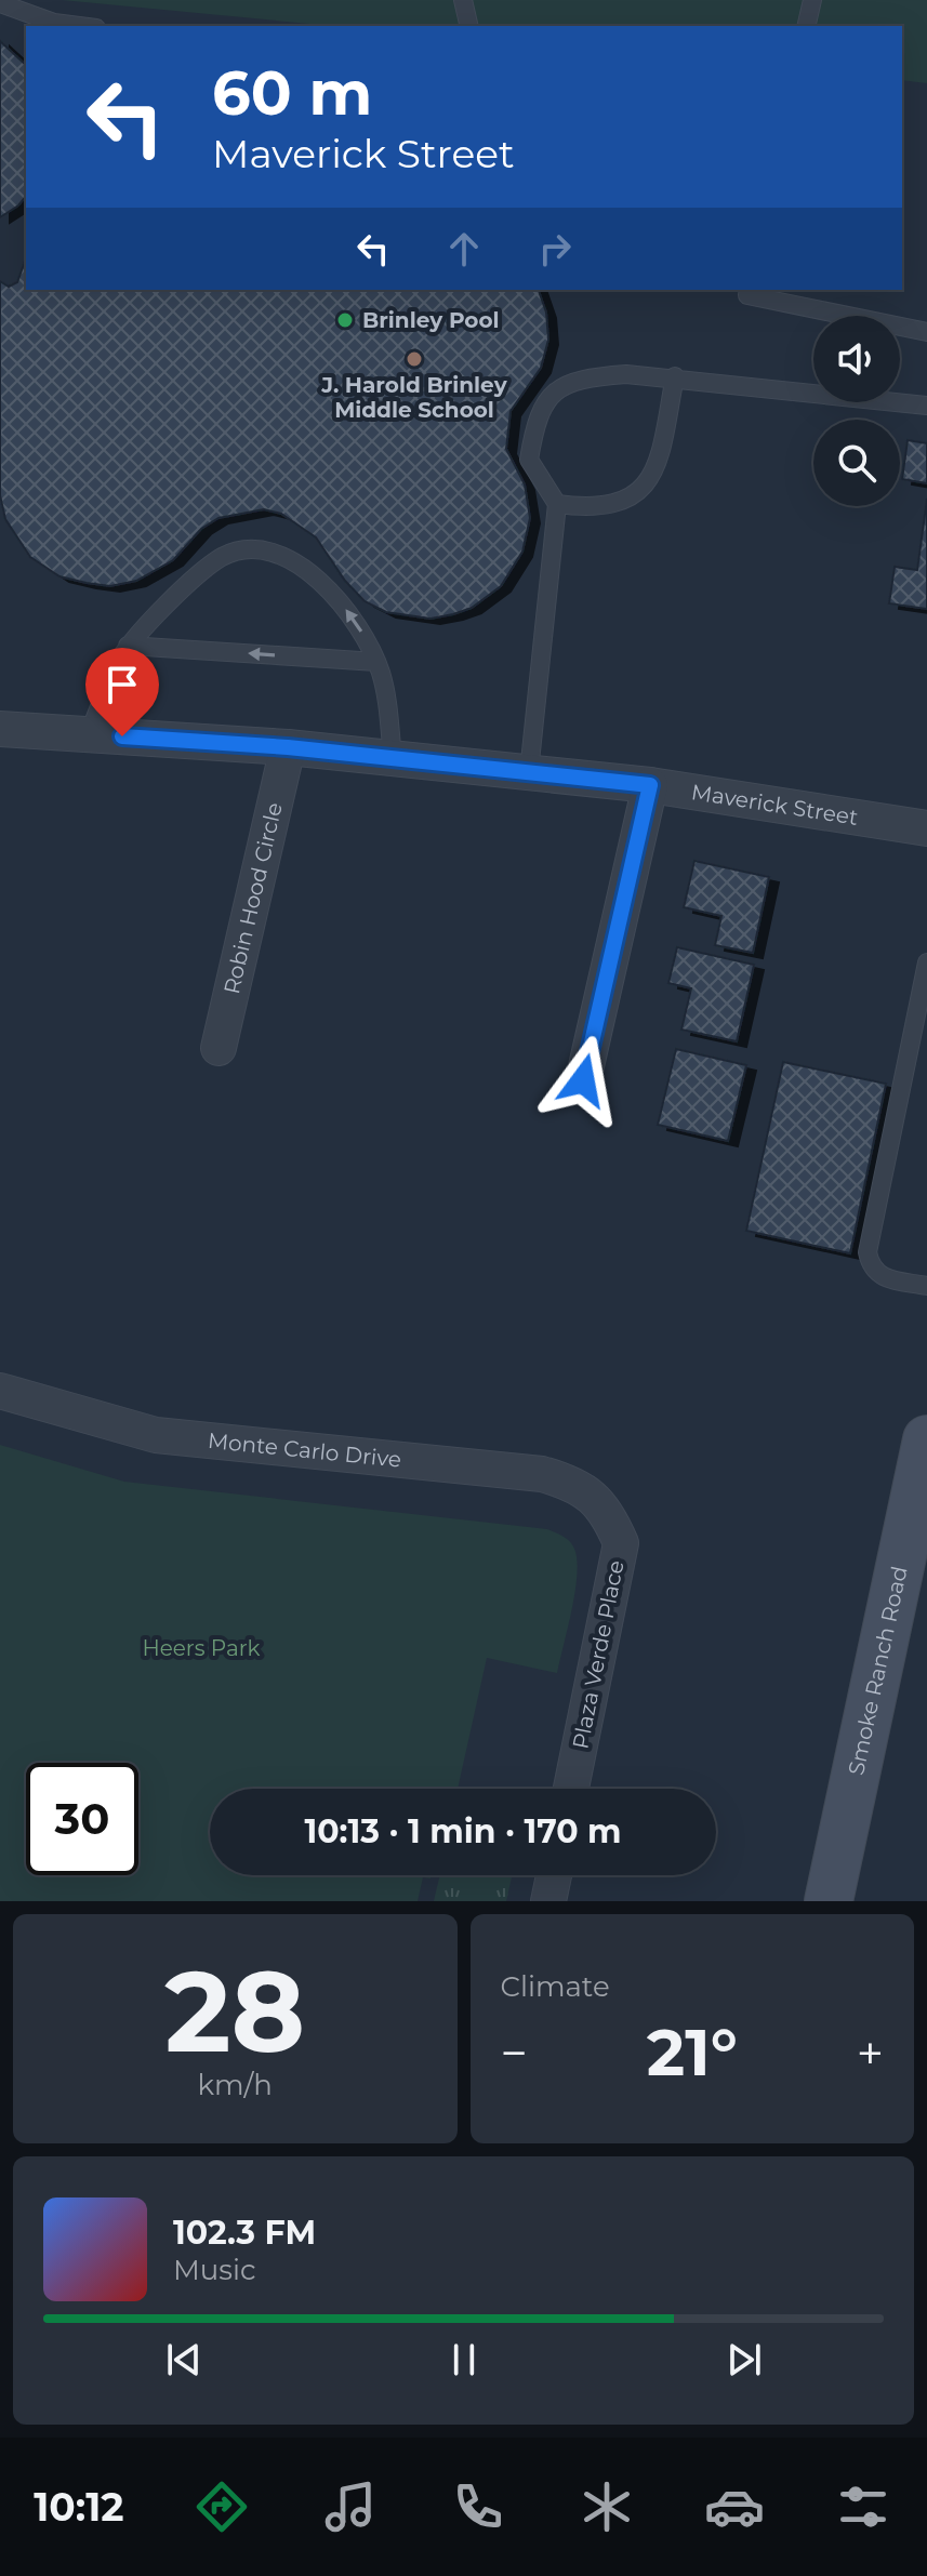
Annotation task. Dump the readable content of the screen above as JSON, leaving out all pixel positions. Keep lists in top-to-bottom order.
{
  "streets": {
    "main road": ["Smoke Ranch Road"],
    "street": [
      "Maverick Street",
      "Robin Hood Circle",
      "Monte Carlo Drive",
      "Plaza Verde Place"
    ]
  },
  "crossings": [
    ["Maverick Street", "Robin Hood Circle"],
    ["Monte Carlo Drive", "Plaza Verde Place"]
  ],
  "parks": ["Heers Park"],
  "places": ["Brinley Pool", "J. Harold Brinley Middle School"],
  "page": {
    "turn": ["60 m", "Maverick Street"],
    "limit": "30",
    "trip": "10:13 · 1 min · 170 m",
    "tile": [
      ["28", "km/h"],
      "Climate"
    ],
    "heat": ["−", "21°", "+"],
    "song": ["102.3 FM", "Music"],
    "tabs": "10:12"
  }
}
